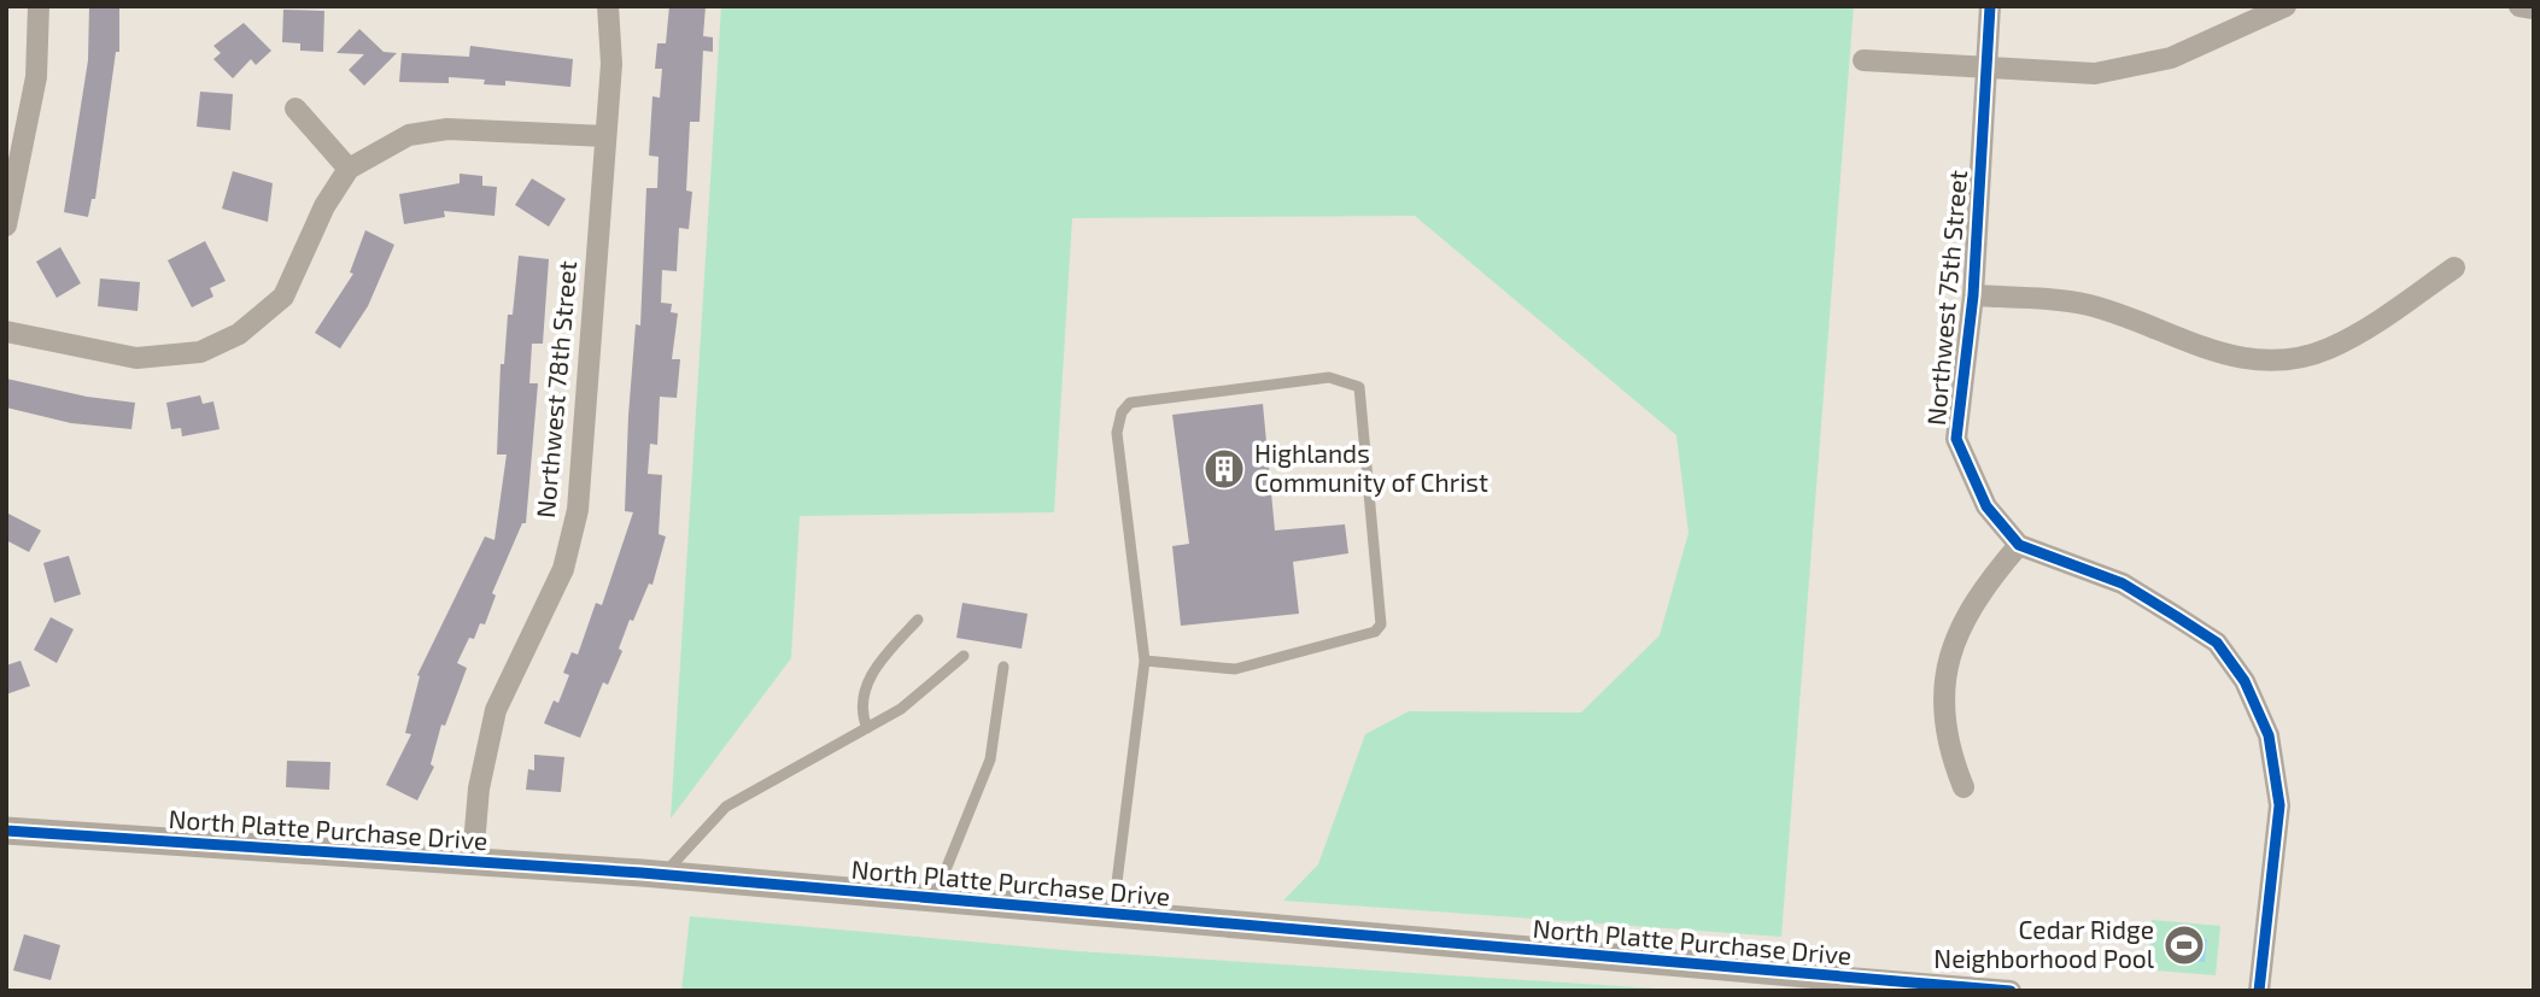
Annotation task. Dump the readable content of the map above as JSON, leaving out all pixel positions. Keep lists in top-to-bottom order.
{
  "streets": {
    "street": ["Northwest 75th Street", "Northwest 78th Street", "North Platte Purchase Drive"]
  },
  "crossings": [
    ["Northwest 78th Street", "North Platte Purchase Drive"]
  ],
  "places": {
    "building": ["Highlands Community of Christ"],
    "sports": ["Cedar Ridge Neighborhood Pool"]
  }
}
